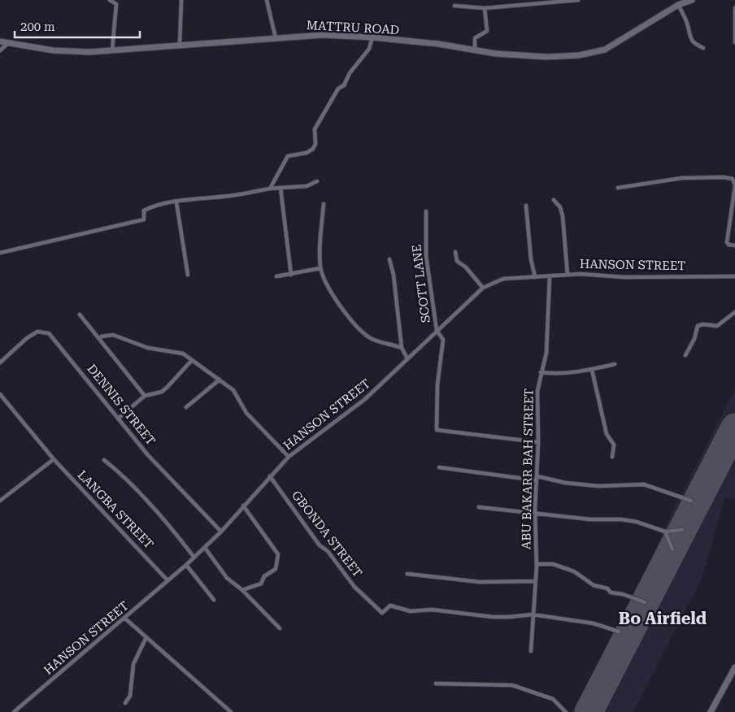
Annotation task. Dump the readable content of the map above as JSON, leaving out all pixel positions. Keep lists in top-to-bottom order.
{
  "streets": {
    "main road": ["MATTRU ROAD"],
    "street": [
      "HANSON STREET",
      "SCOTT LANE",
      "DENNIS STREET",
      "ABU BAKARR BAH STREET",
      "LANGBA STREET",
      "GBONDA STREET"
    ]
  },
  "crossings": [
    ["HANSON STREET", "SCOTT LANE"],
    ["HANSON STREET", "DENNIS STREET"],
    ["HANSON STREET", "ABU BAKARR BAH STREET"],
    ["HANSON STREET", "LANGBA STREET"],
    ["HANSON STREET", "GBONDA STREET"],
    ["SCOTT LANE", "ABU BAKARR BAH STREET"],
    ["ABU BAKARR BAH STREET", "GBONDA STREET"]
  ],
  "districts": ["Bo Airfield"],
  "scale_bar": "200 m"
}
